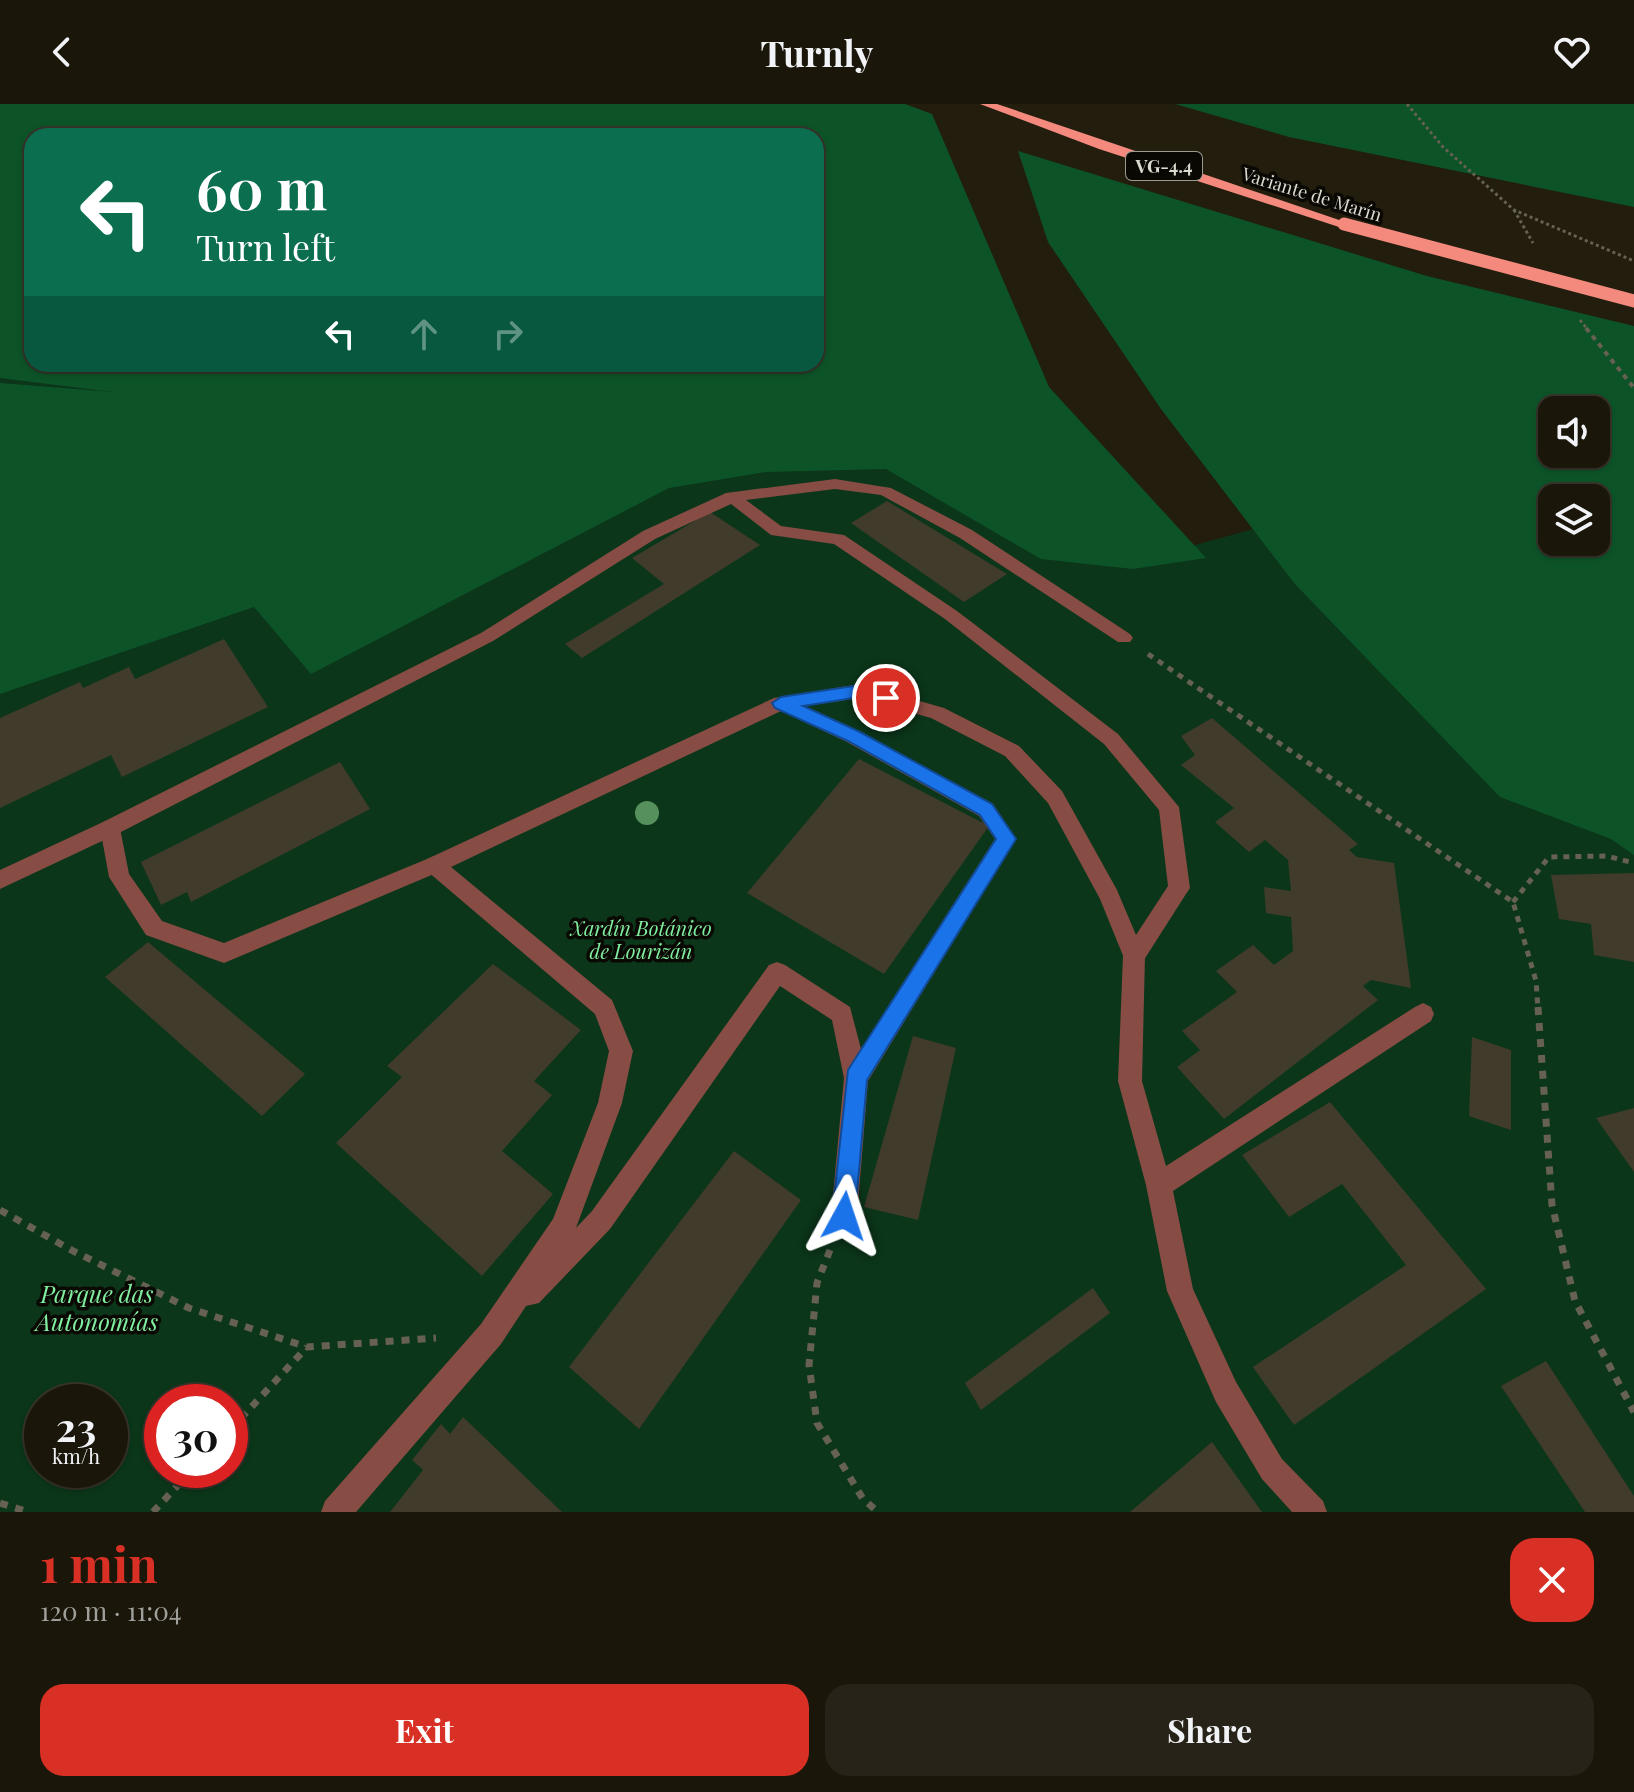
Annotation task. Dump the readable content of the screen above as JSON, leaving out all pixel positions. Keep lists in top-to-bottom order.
{
  "streets": {
    "highway": ["VG-4.4", "Variante de Marín"]
  },
  "parks": ["Xardín Botánico de Lourizán", "Parque das Autonomías"],
  "page": {
    "header": "Turnly",
    "turn": ["60 m", "Turn left"],
    "speed": "23 km/h",
    "limit": "30",
    "heading": ["1 min", "120 m · 11:04"],
    "buttons": ["Exit", "Share"]
  }
}
